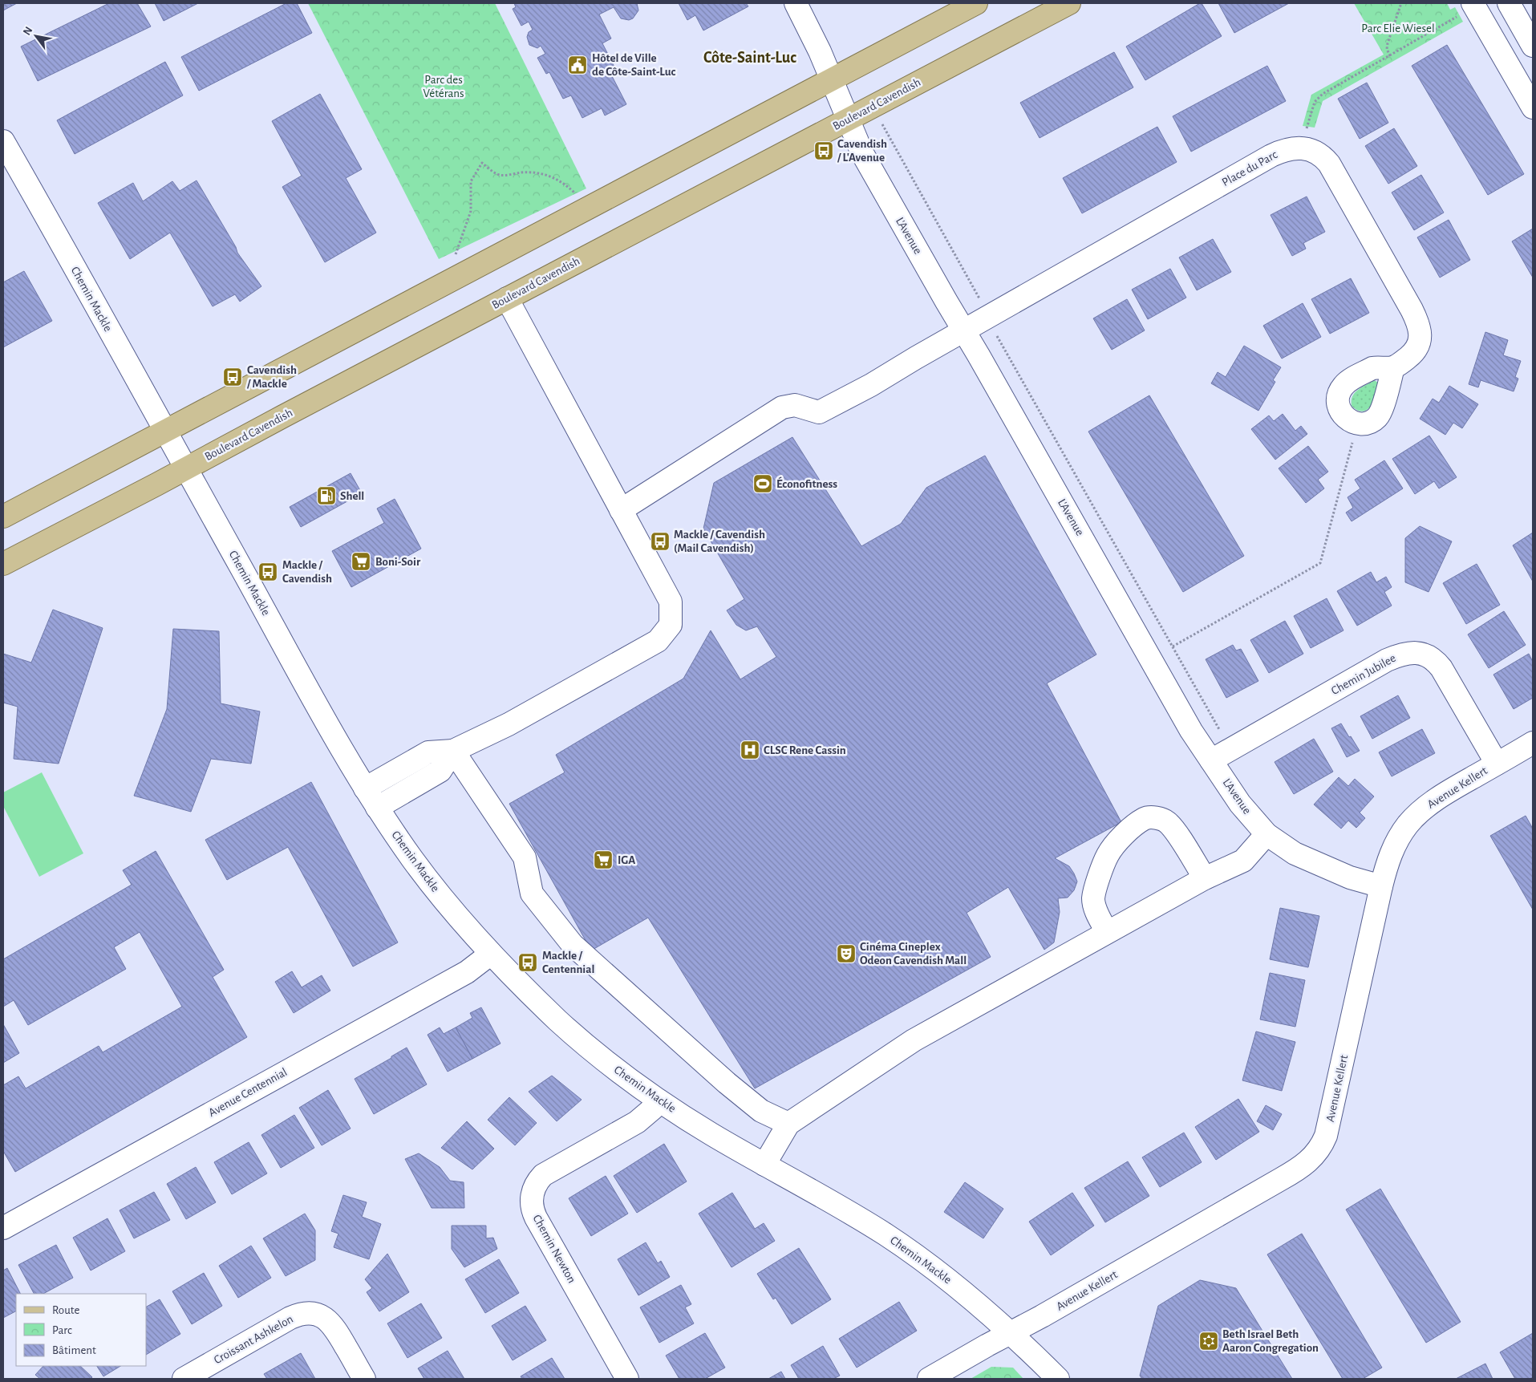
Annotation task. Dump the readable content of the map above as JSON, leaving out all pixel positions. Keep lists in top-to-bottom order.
{
  "streets": {
    "main road": ["Boulevard Cavendish"],
    "street": [
      "Place du Parc",
      "L'Avenue",
      "Chemin Mackle",
      "Chemin Jubilee",
      "Avenue Kellert",
      "Avenue Centennial",
      "Chemin Newton",
      "Croissant Ashkelon"
    ]
  },
  "crossings": [
    ["Boulevard Cavendish", "L'Avenue"],
    ["Boulevard Cavendish", "Chemin Mackle"],
    ["Place du Parc", "L'Avenue"],
    ["L'Avenue", "Chemin Jubilee"],
    ["L'Avenue", "Avenue Kellert"],
    ["Chemin Mackle", "Avenue Kellert"],
    ["Chemin Mackle", "Avenue Centennial"],
    ["Chemin Mackle", "Chemin Newton"],
    ["Chemin Jubilee", "Avenue Kellert"]
  ],
  "districts": ["Côte-Saint-Luc"],
  "parks": ["Parc Elie Wiesel", "Parc des Vétérans"],
  "places": {
    "public building": ["Hôtel de Ville de Côte-Saint-Luc"],
    "bus stop": [
      "Cavendish / L'Avenue",
      "Cavendish / Mackle",
      "Mackle / Cavendish (Mail Cavendish)",
      "Mackle / Cavendish",
      "Mackle / Centennial"
    ],
    "sports": ["Éconofitness"],
    "fuel station": ["Shell"],
    "supermarket": ["Boni-Soir", "IGA"],
    "hospital": ["CLSC Rene Cassin"],
    "theatre": ["Cinéma Cineplex Odeon Cavendish Mall"],
    "synagogue": ["Beth Israel Beth Aaron Congregation"]
  },
  "legend": ["Route", "Parc", "Bâtiment"],
  "north": "top left"
}
